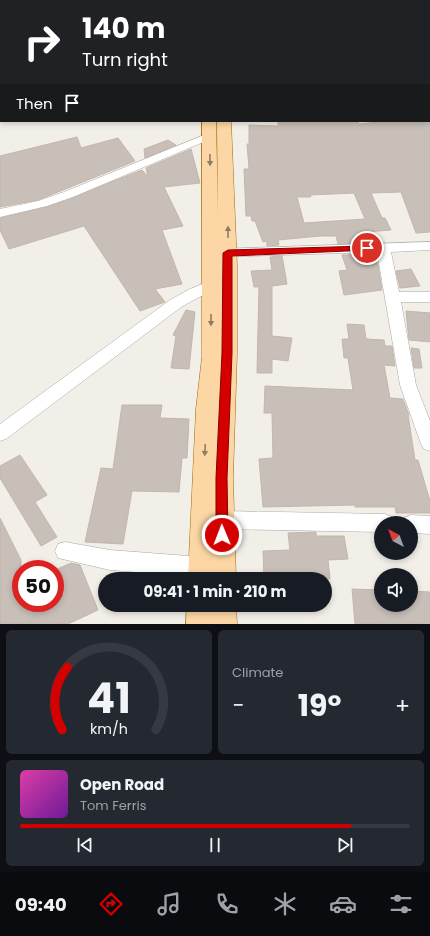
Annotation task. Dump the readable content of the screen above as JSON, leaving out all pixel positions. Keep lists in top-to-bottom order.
{
  "north": "top left",
  "page": {
    "turn": ["140 m", "Turn right"],
    "then": "Then",
    "limit": "50",
    "trip": "09:41 · 1 min · 210 m",
    "tile": "Climate",
    "heat": ["−", "19°", "+"],
    "song": ["Open Road", "Tom Ferris"],
    "tabs": "09:40",
    "gauge": ["41", "km/h"]
  }
}
